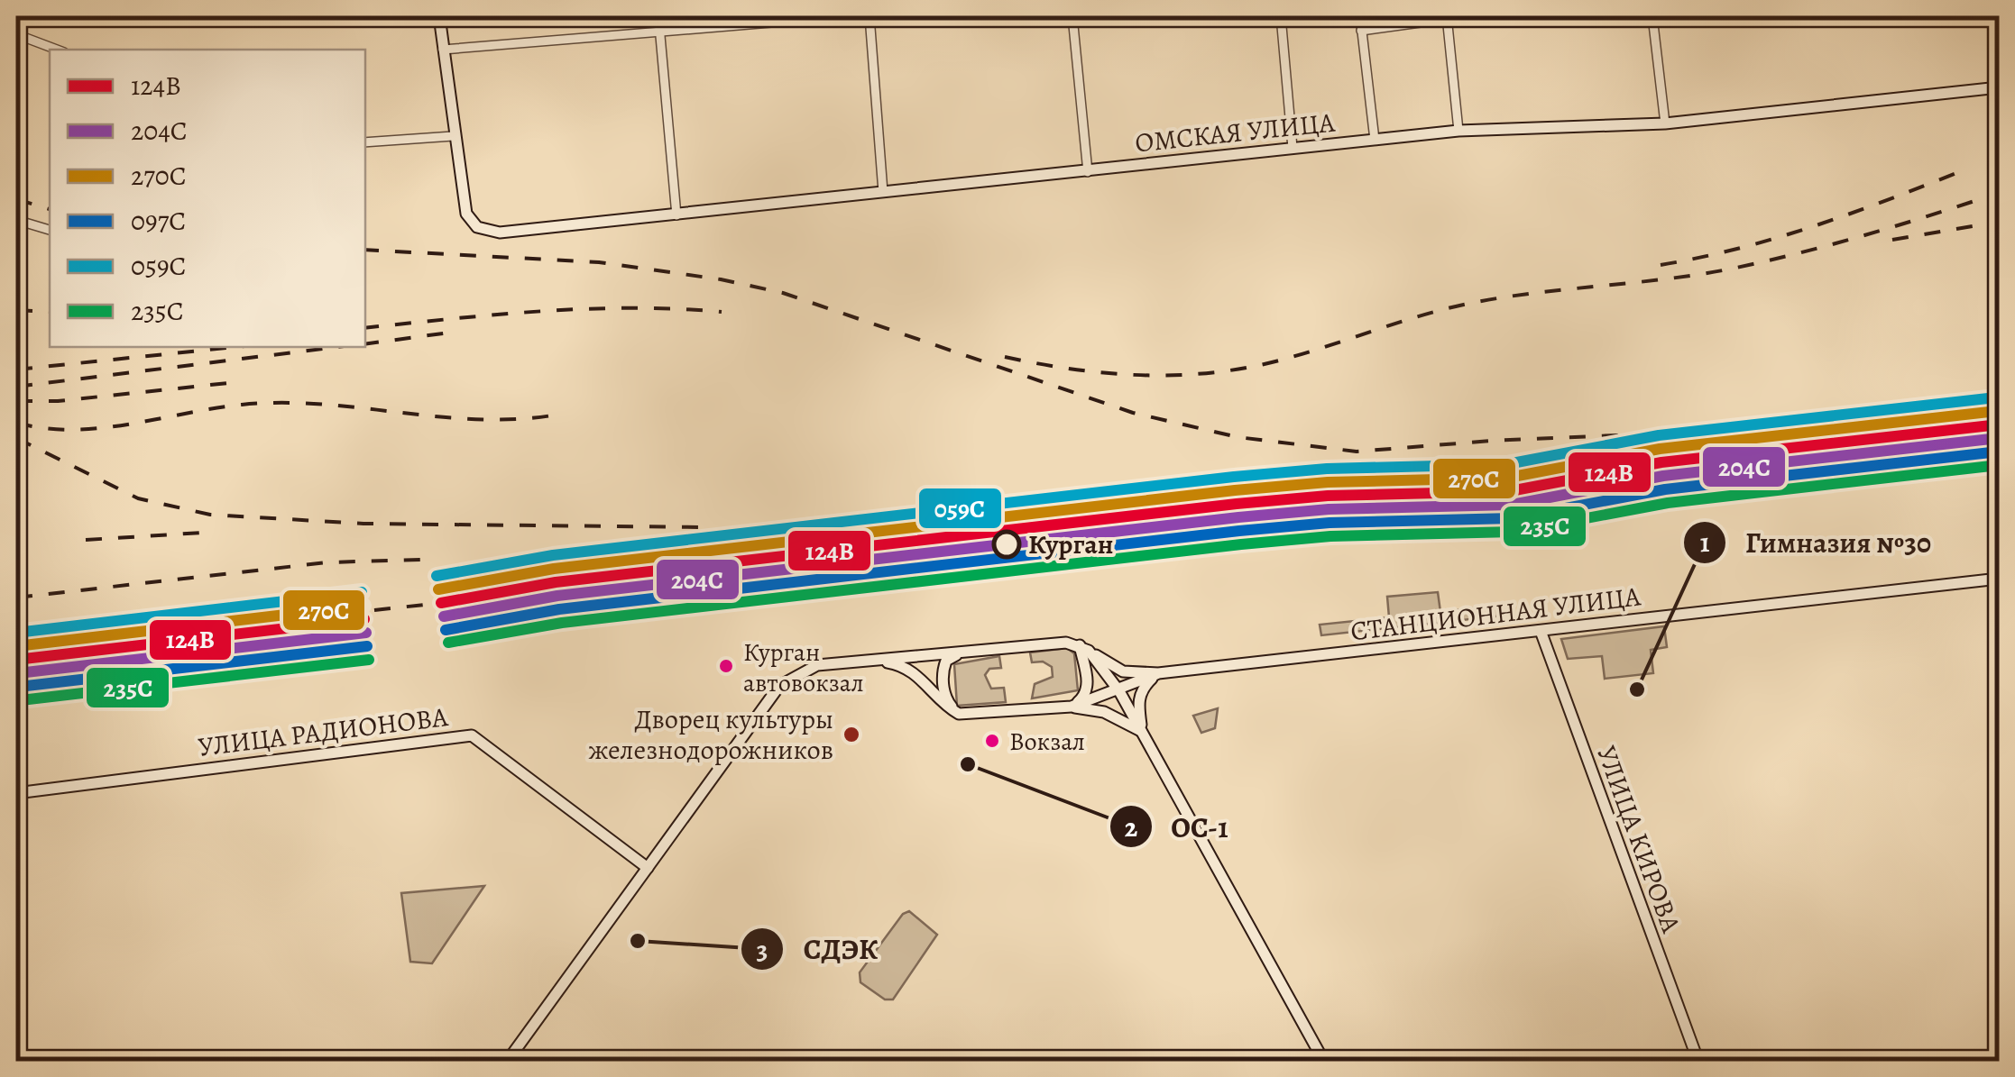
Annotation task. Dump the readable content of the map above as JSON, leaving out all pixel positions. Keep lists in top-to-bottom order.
{
  "streets": {
    "main road": [
      "ОМСКАЯ УЛИЦА",
      "СТАНЦИОННАЯ УЛИЦА",
      "УЛИЦА РАДИОНОВА",
      "УЛИЦА КИРОВА"
    ]
  },
  "crossings": [
    ["СТАНЦИОННАЯ УЛИЦА", "УЛИЦА РАДИОНОВА"],
    ["СТАНЦИОННАЯ УЛИЦА", "УЛИЦА КИРОВА"]
  ],
  "places": [
    "Курган",
    "Курган автовокзал",
    "Гимназия №30",
    "Дворец культуры железнодорожников",
    "Вокзал",
    "ОС-1",
    "СДЭК"
  ],
  "lines": [
    "transit line 059С",
    "transit line 270С",
    "transit line 124В",
    "transit line 204С",
    "transit line 097С",
    "transit line 235С"
  ],
  "legend": [
    "124В",
    "204С",
    "270С",
    "097С",
    "059С",
    "235С"
  ]
}
